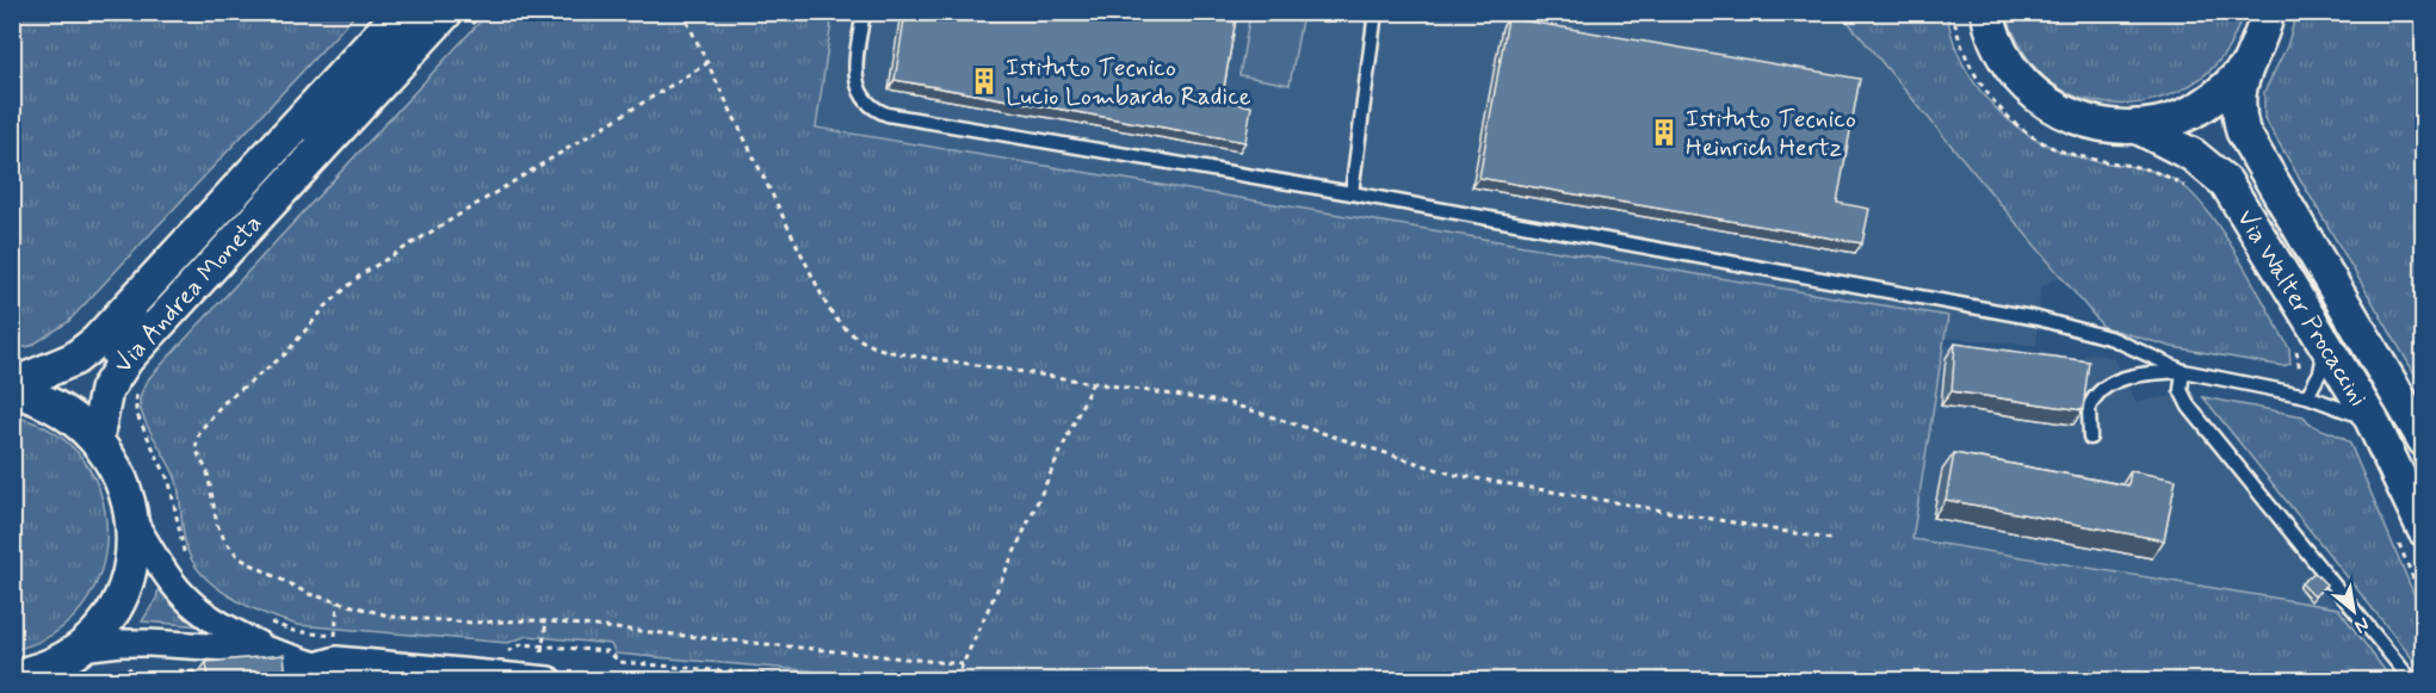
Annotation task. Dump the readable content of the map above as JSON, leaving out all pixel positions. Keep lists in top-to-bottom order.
{
  "streets": {
    "street": ["Via Andrea Moneta", "Via Walter Procaccini"]
  },
  "places": {
    "building": ["Istituto Tecnico Lucio Lombardo Radice", "Istituto Tecnico Heinrich Hertz"]
  },
  "north": "bottom right"
}
